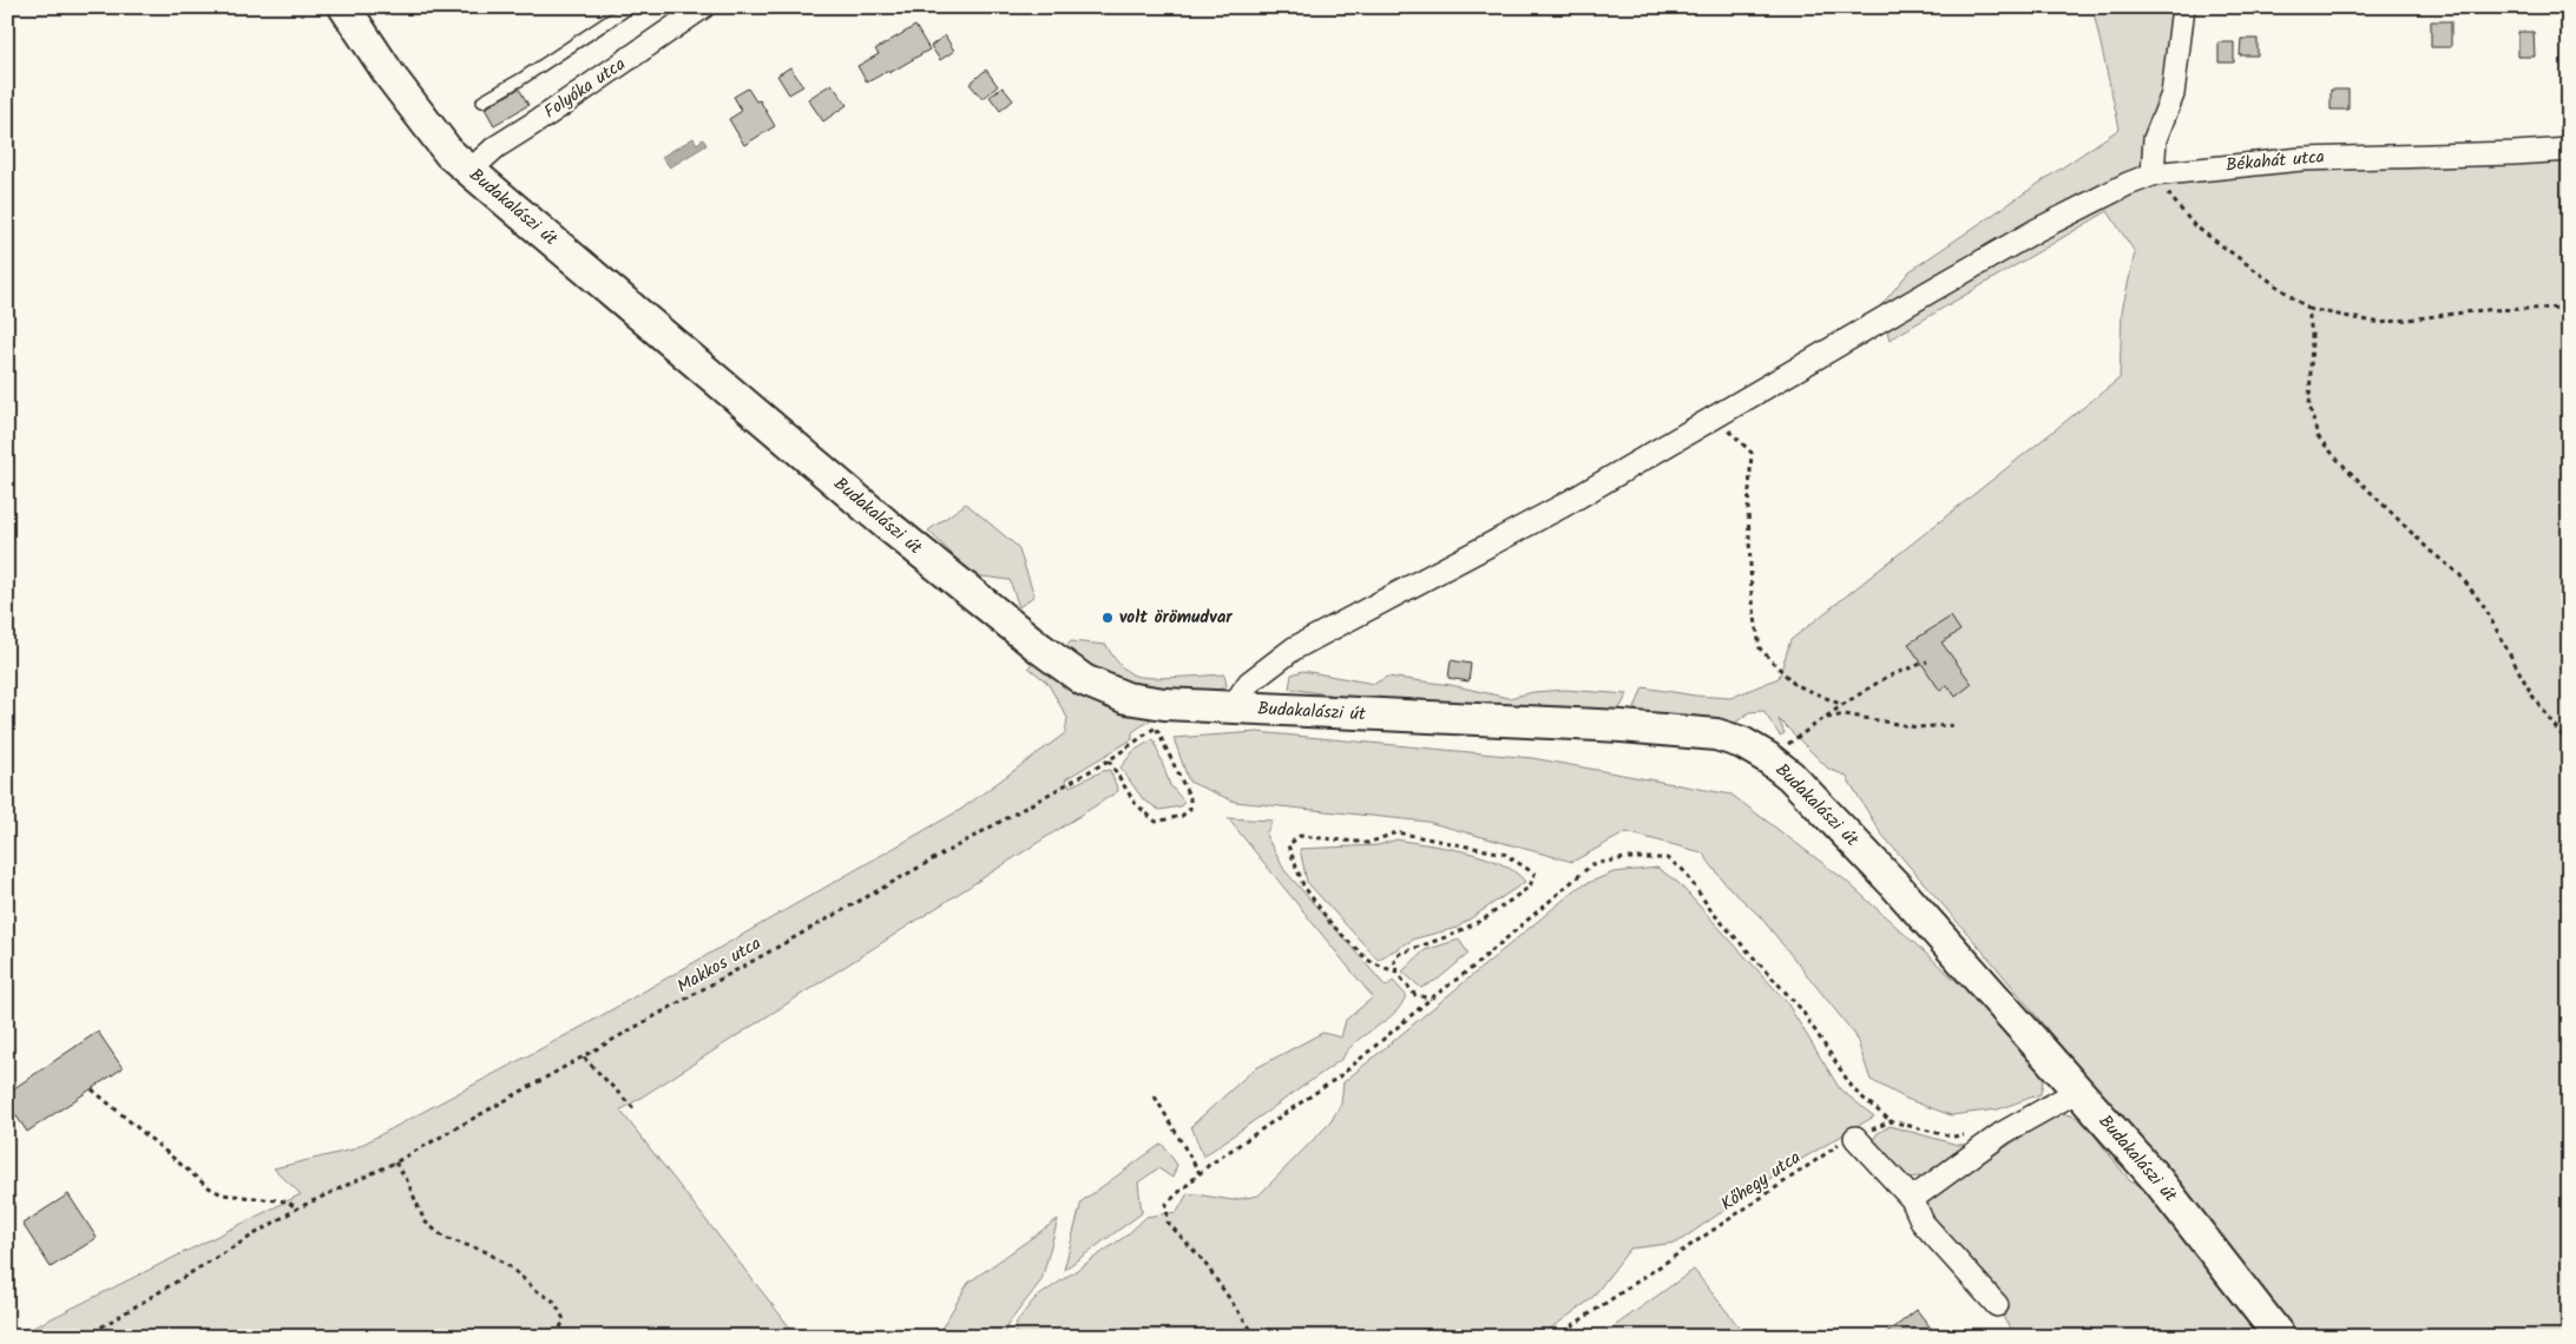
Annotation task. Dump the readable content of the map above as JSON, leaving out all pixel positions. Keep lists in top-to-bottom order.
{
  "streets": {
    "main road": ["Budakalászi út"],
    "street": ["Folyóka utca", "Békahát utca"],
    "path": ["Makkos utca", "Kőhegy utca"]
  },
  "crossings": [
    ["Folyóka utca", "Budakalászi út"],
    ["Békahát utca", "Budakalászi út"],
    ["Budakalászi út", "Makkos utca"]
  ],
  "places": ["volt örömudvar"]
}
